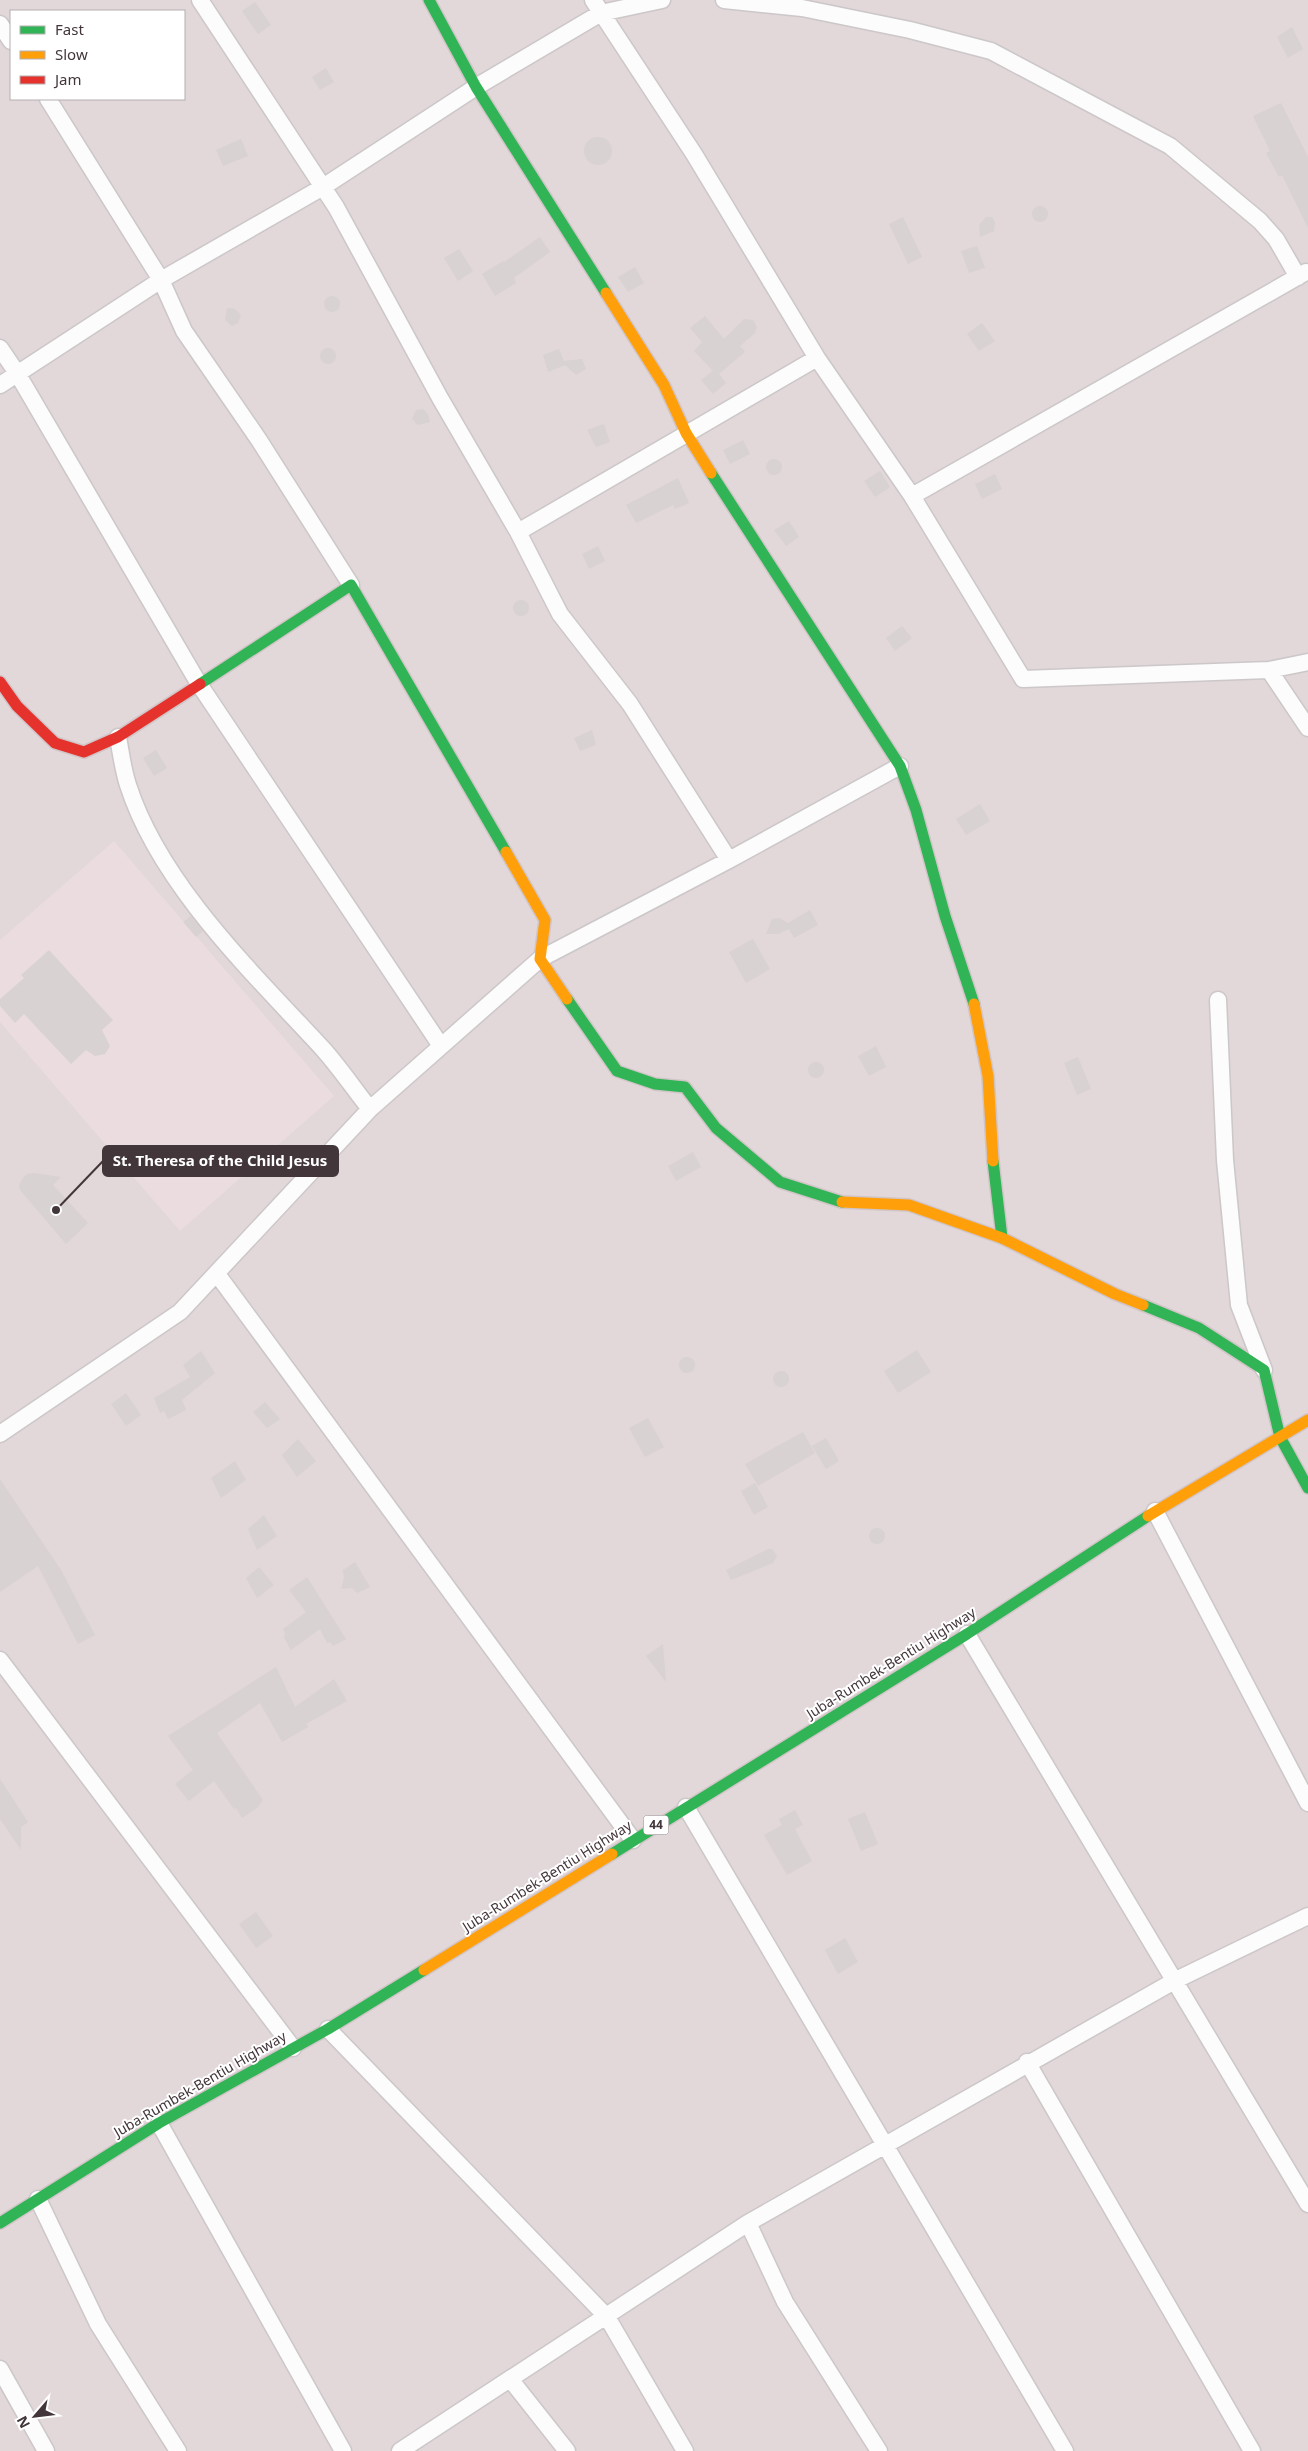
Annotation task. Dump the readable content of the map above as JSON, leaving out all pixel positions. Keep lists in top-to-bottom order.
{
  "streets": {
    "street": ["Juba-Rumbek-Bentiu Highway", "44"]
  },
  "places": ["St. Theresa of the Child Jesus"],
  "legend": ["Fast", "Slow", "Jam"],
  "north": "bottom left"
}
